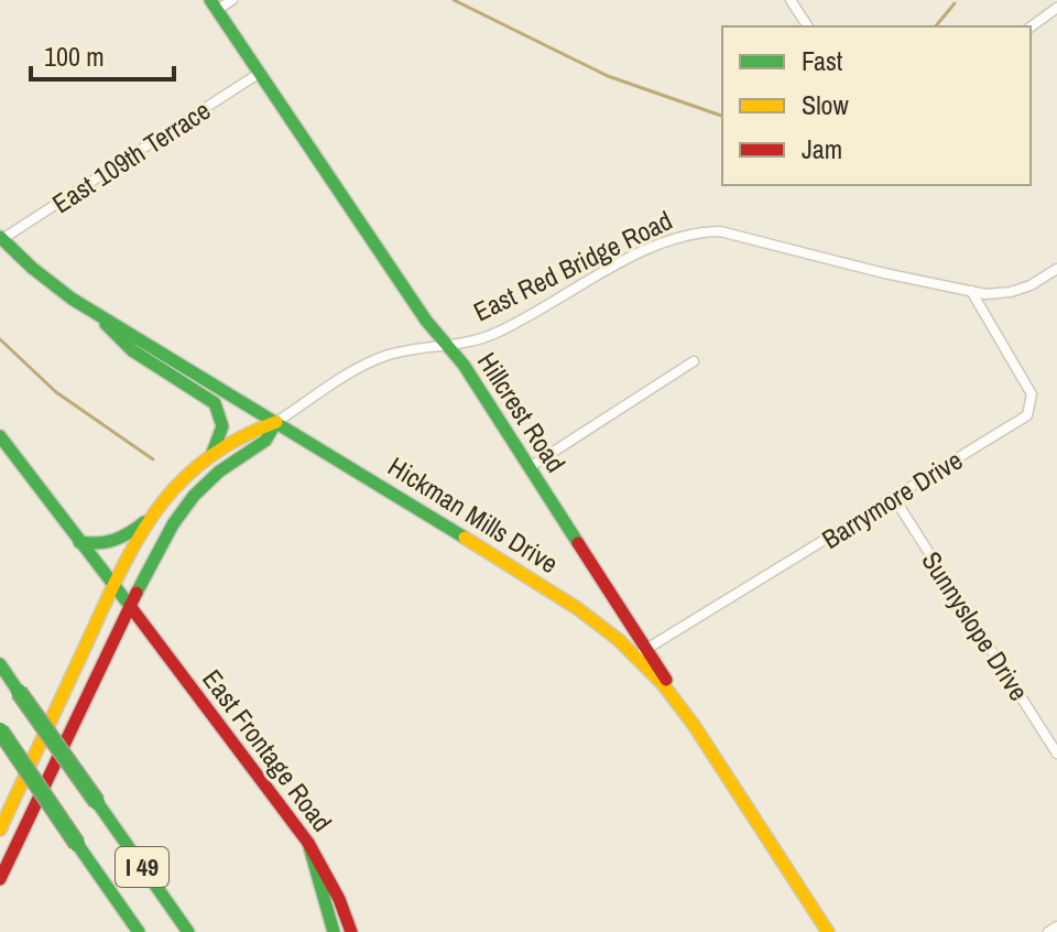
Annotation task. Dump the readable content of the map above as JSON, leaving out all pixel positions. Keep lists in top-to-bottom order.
{
  "streets": {
    "main road": [
      "East Red Bridge Road",
      "Hillcrest Road",
      "Hickman Mills Drive",
      "East Frontage Road",
      "I 49"
    ],
    "street": ["East 109th Terrace", "Barrymore Drive", "Sunnyslope Drive"]
  },
  "crossings": [
    ["East 109th Terrace", "Hillcrest Road"],
    ["East 109th Terrace", "Hickman Mills Drive"],
    ["East Red Bridge Road", "Hillcrest Road"],
    ["East Red Bridge Road", "Barrymore Drive"],
    ["East Red Bridge Road", "Hickman Mills Drive"],
    ["East Red Bridge Road", "East Frontage Road"],
    ["Hillcrest Road", "Barrymore Drive"],
    ["Hillcrest Road", "Hickman Mills Drive"],
    ["Barrymore Drive", "Hickman Mills Drive"],
    ["Barrymore Drive", "Sunnyslope Drive"]
  ],
  "legend": ["Fast", "Slow", "Jam"],
  "scale_bar": "100 m"
}
